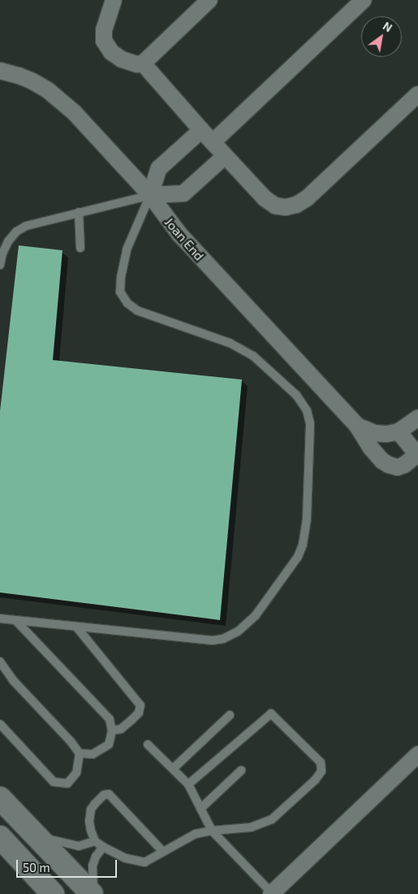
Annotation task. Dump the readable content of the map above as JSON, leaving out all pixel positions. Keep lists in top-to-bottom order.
{
  "streets": {
    "street": ["Joan End"]
  },
  "scale_bar": "50 m",
  "north": "top right"
}
